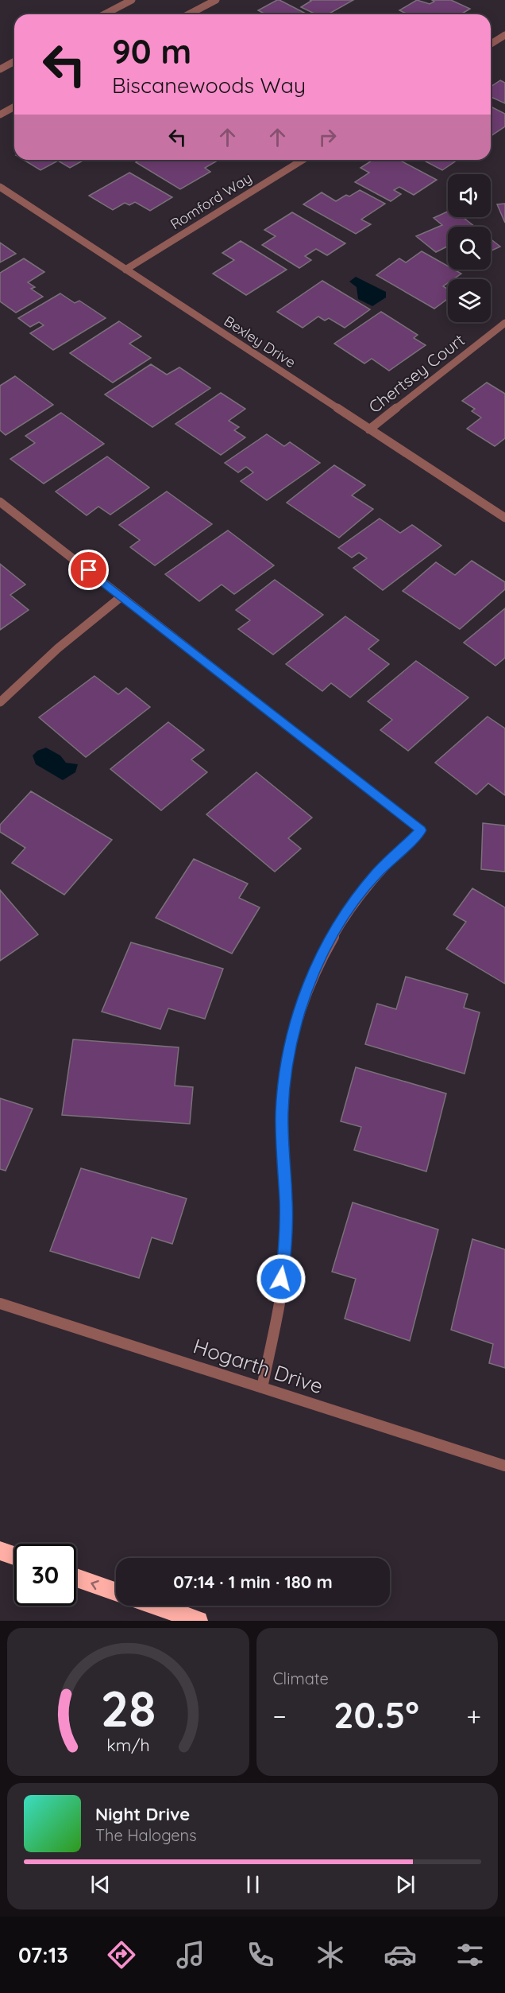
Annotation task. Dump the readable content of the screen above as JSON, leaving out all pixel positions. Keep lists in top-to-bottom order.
{
  "streets": {
    "street": [
      "Romford Way",
      "Bexley Drive",
      "Chertsey Court",
      "Hogarth Drive"
    ]
  },
  "crossings": [
    ["Romford Way", "Bexley Drive"],
    ["Bexley Drive", "Chertsey Court"]
  ],
  "page": {
    "turn": ["90 m", "Biscanewoods Way"],
    "limit": "30",
    "trip": "07:14 · 1 min · 180 m",
    "tile": "Climate",
    "heat": ["−", "20.5°", "+"],
    "song": ["Night Drive", "The Halogens"],
    "tabs": "07:13",
    "gauge": ["28", "km/h"]
  }
}
